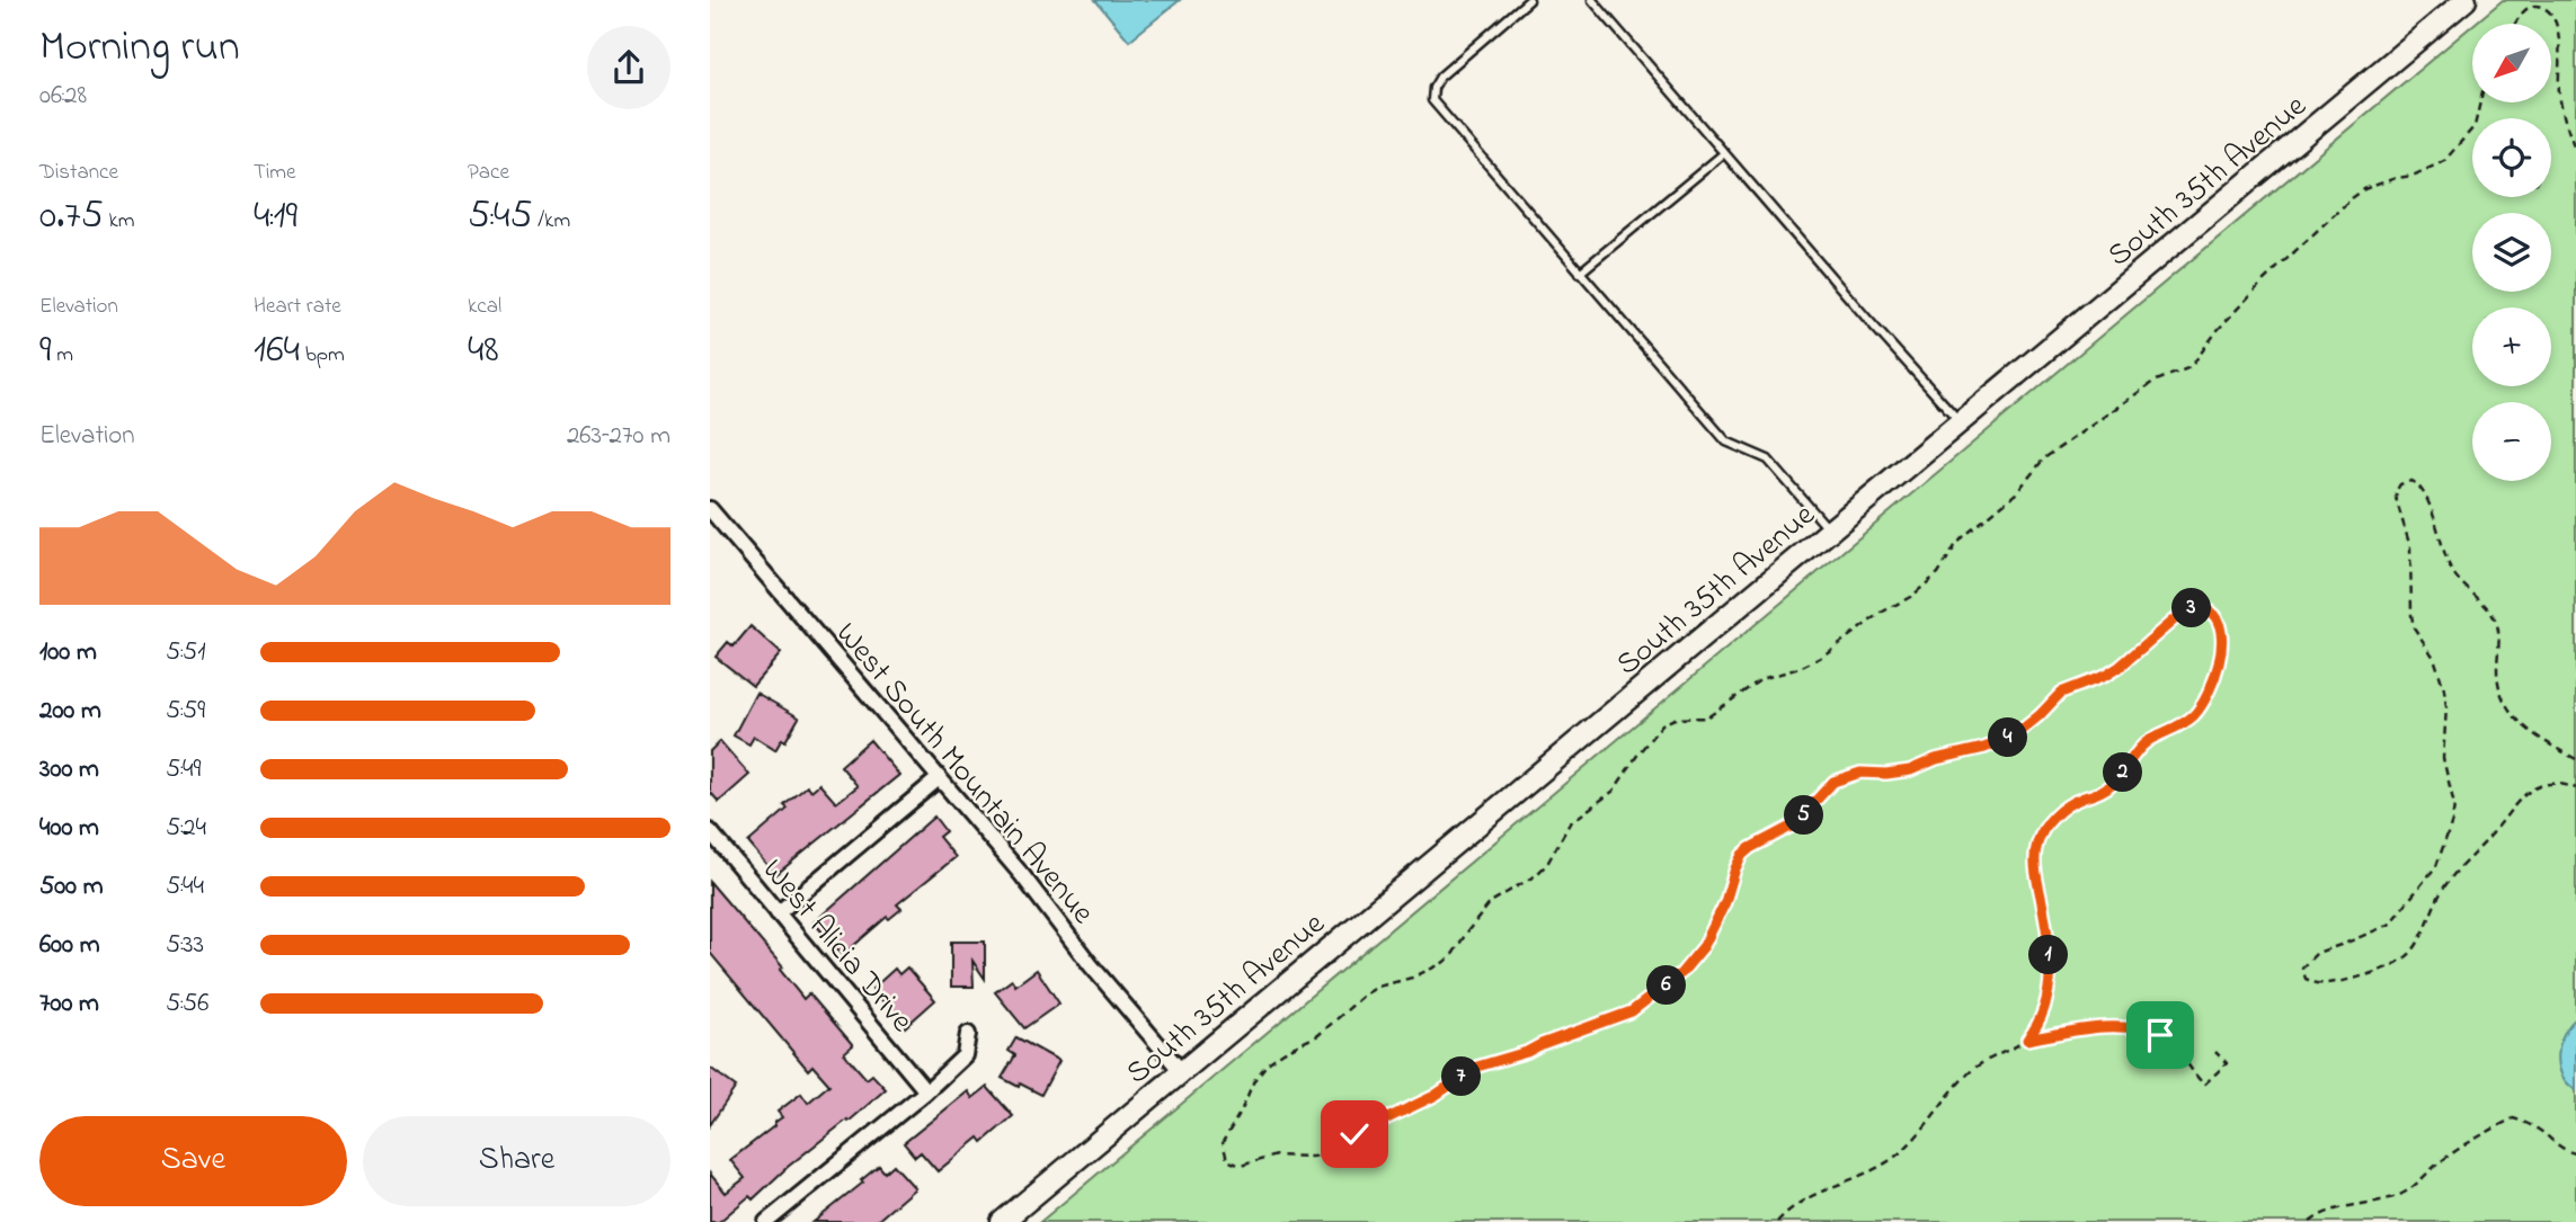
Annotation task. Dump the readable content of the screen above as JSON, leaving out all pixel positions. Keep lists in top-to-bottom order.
{
  "streets": {
    "main road": ["South 35th Avenue"],
    "street": ["West South Mountain Avenue", "West Alicia Drive"]
  },
  "crossings": [
    ["South 35th Avenue", "West South Mountain Avenue"]
  ],
  "north": "bottom left",
  "page": {
    "heading": ["Morning run", "06:28"],
    "map_buttons": ["+", "−"],
    "stats": [
      ["Distance", "0.75 km"],
      ["Time", "4:19"],
      ["Pace", "5:45 /km"],
      ["Elevation", "9 m"],
      ["Heart rate", "164 bpm"],
      ["kcal", "48"]
    ],
    "chart": ["Elevation", "263–270 m"],
    "pins": [
      "3",
      "4",
      "2",
      "5",
      "1",
      "6",
      "7"
    ],
    "list": [
      {
        "name": "100 m",
        "note": "5:51"
      },
      {
        "name": "200 m",
        "note": "5:59"
      },
      {
        "name": "300 m",
        "note": "5:49"
      },
      {
        "name": "400 m",
        "note": "5:24"
      },
      {
        "name": "500 m",
        "note": "5:44"
      },
      {
        "name": "600 m",
        "note": "5:33"
      },
      {
        "name": "700 m",
        "note": "5:56"
      }
    ],
    "buttons": ["Save", "Share"]
  }
}
